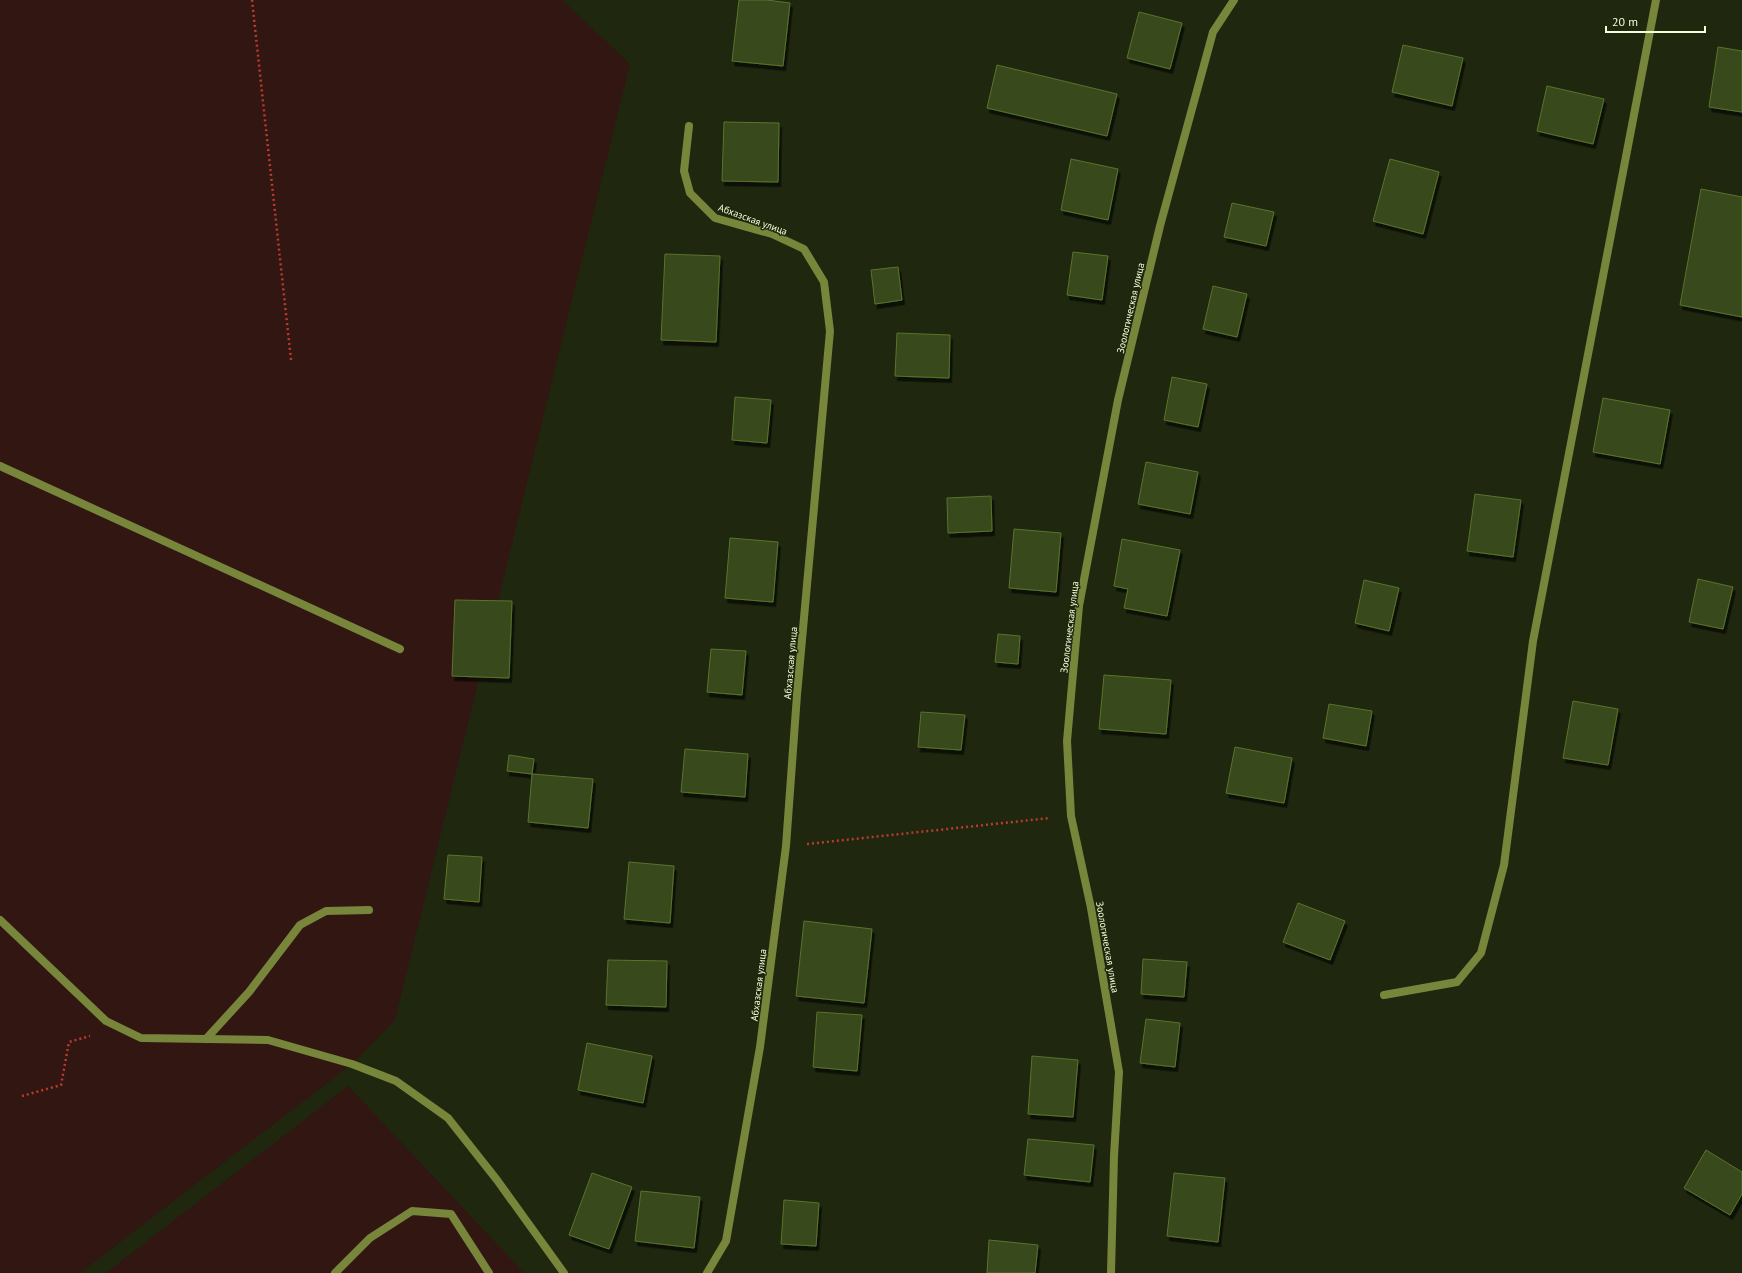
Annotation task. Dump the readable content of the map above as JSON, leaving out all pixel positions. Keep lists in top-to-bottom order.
{
  "streets": {
    "street": ["Абхазская улица", "Зоологическая улица"]
  },
  "scale_bar": "20 m"
}
